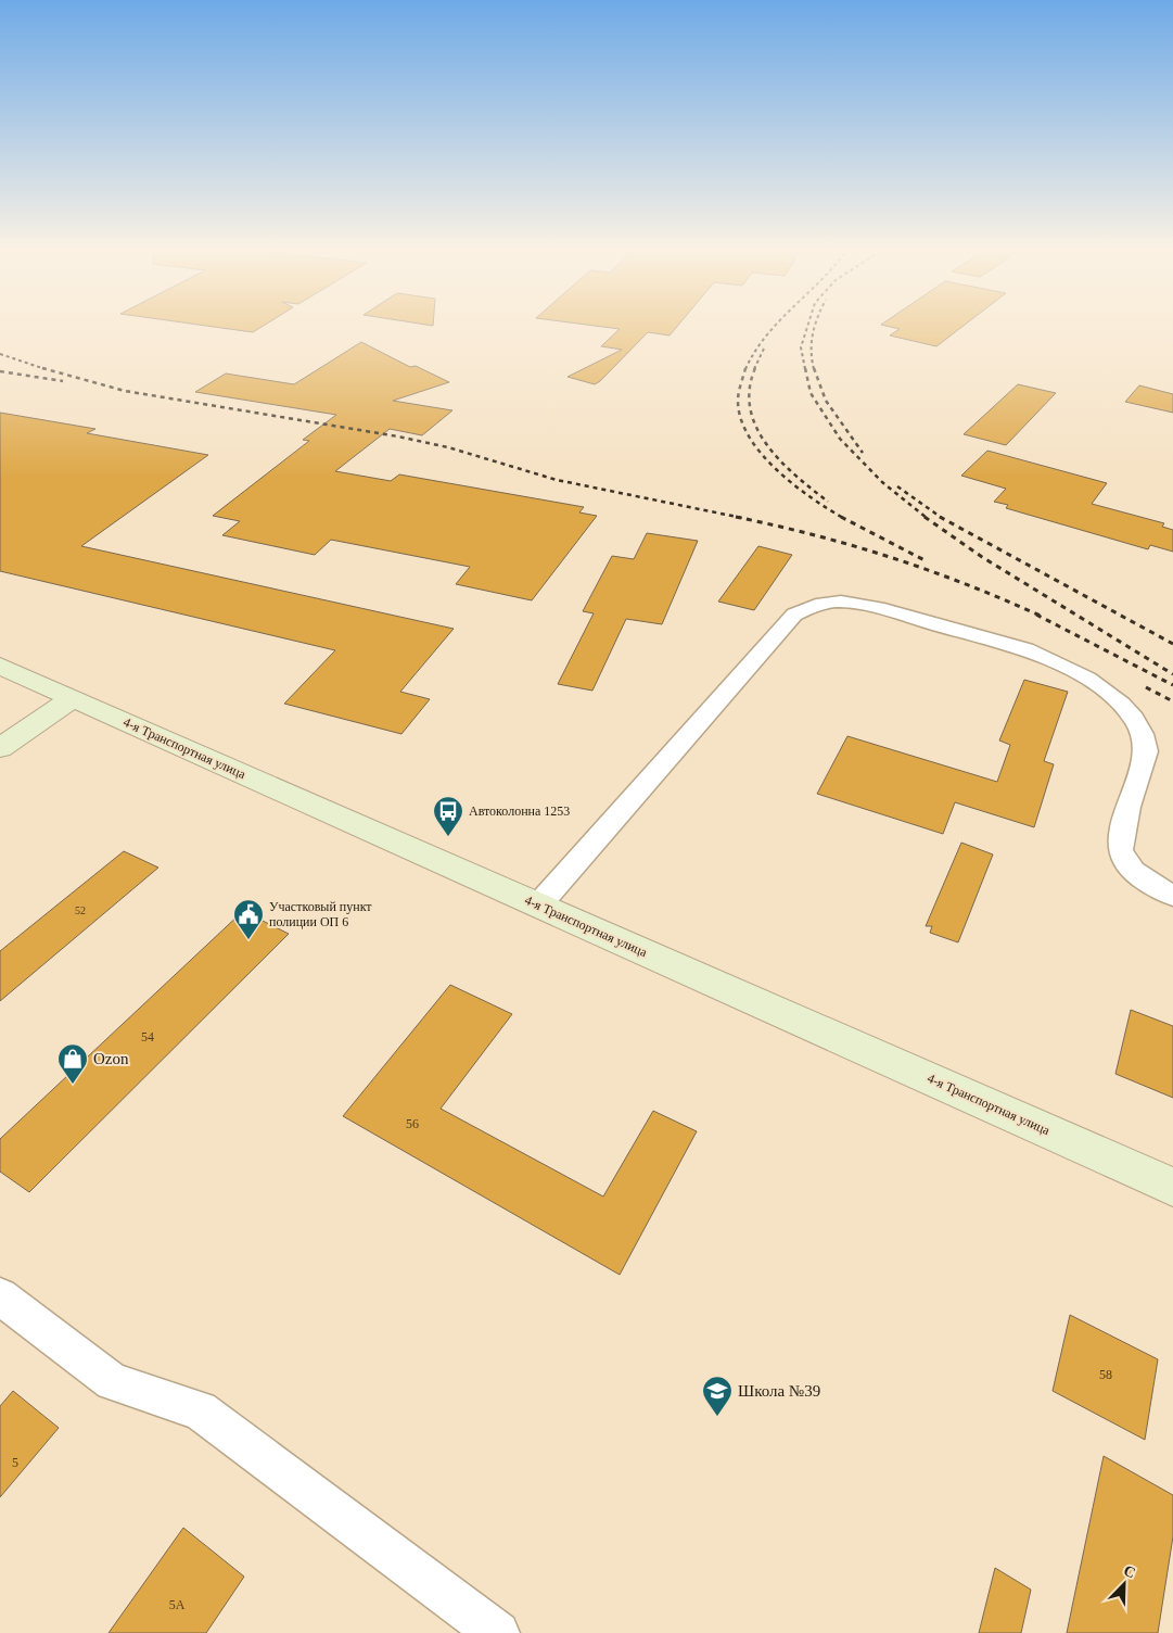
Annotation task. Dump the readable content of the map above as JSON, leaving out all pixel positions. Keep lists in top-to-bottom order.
{
  "streets": {
    "main road": ["4-я Транспортная улица"]
  },
  "places": {
    "bus stop": ["Автоколонна 1253"],
    "public building": ["Участковый пункт полиции ОП 6"],
    "shop": ["Ozon"],
    "school or university": ["Школа №39"]
  },
  "house_numbers": [
    "52",
    "54",
    "56",
    "58",
    "5",
    "5А"
  ],
  "north": "top right"
}
